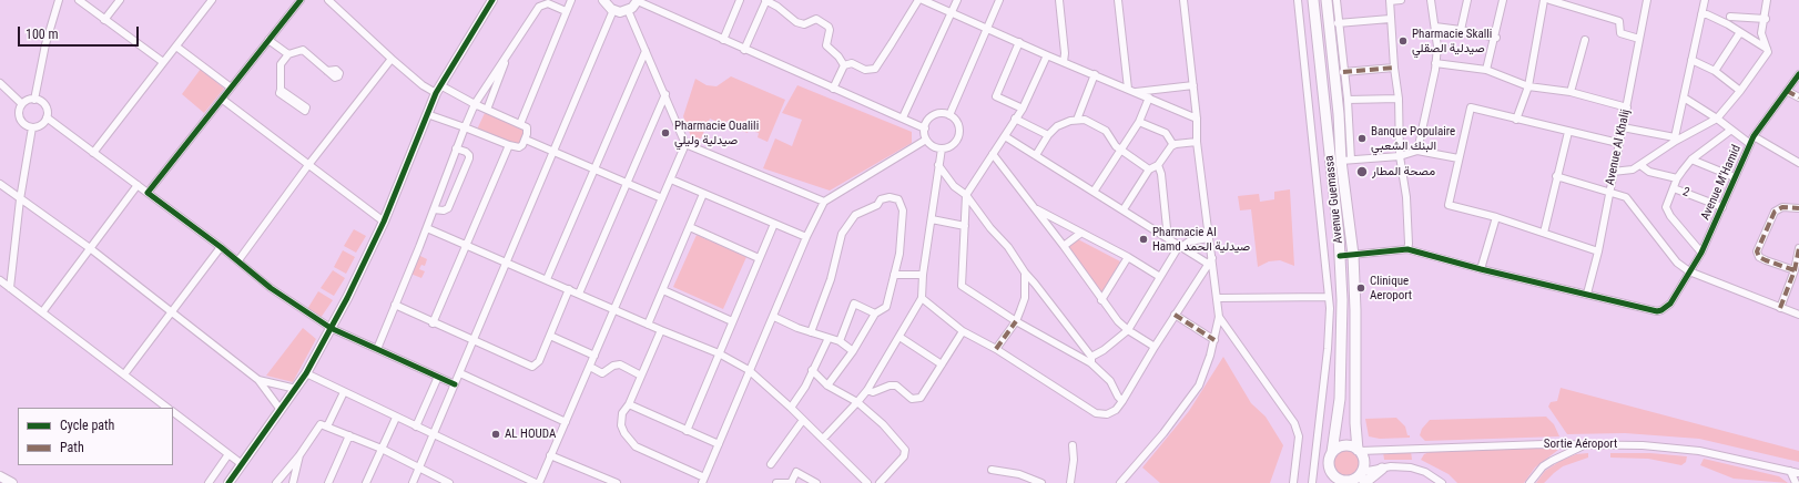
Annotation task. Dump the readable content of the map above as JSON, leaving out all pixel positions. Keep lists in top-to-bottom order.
{
  "streets": {
    "main road": ["Avenue Guemassa"],
    "street": [
      "Avenue Al Khalij",
      "Avenue M'Hamid",
      "2",
      "Sortie Aéroport"
    ]
  },
  "crossings": [
    ["Avenue Al Khalij", "Avenue M'Hamid"],
    ["Avenue M'Hamid", "2"],
    ["Avenue Guemassa", "Sortie Aéroport"]
  ],
  "places": [
    "Pharmacie Skalli صيدلية الصقلي",
    "Pharmacie Oualili صيدلية وليلي",
    "Banque Populaire البنك الشعبي",
    "مصحة المطار",
    "Pharmacie Al Hamd صيدلية الحمد",
    "Clinique Aeroport",
    "AL HOUDA"
  ],
  "legend": ["Cycle path", "Path"],
  "scale_bar": "100 m"
}
